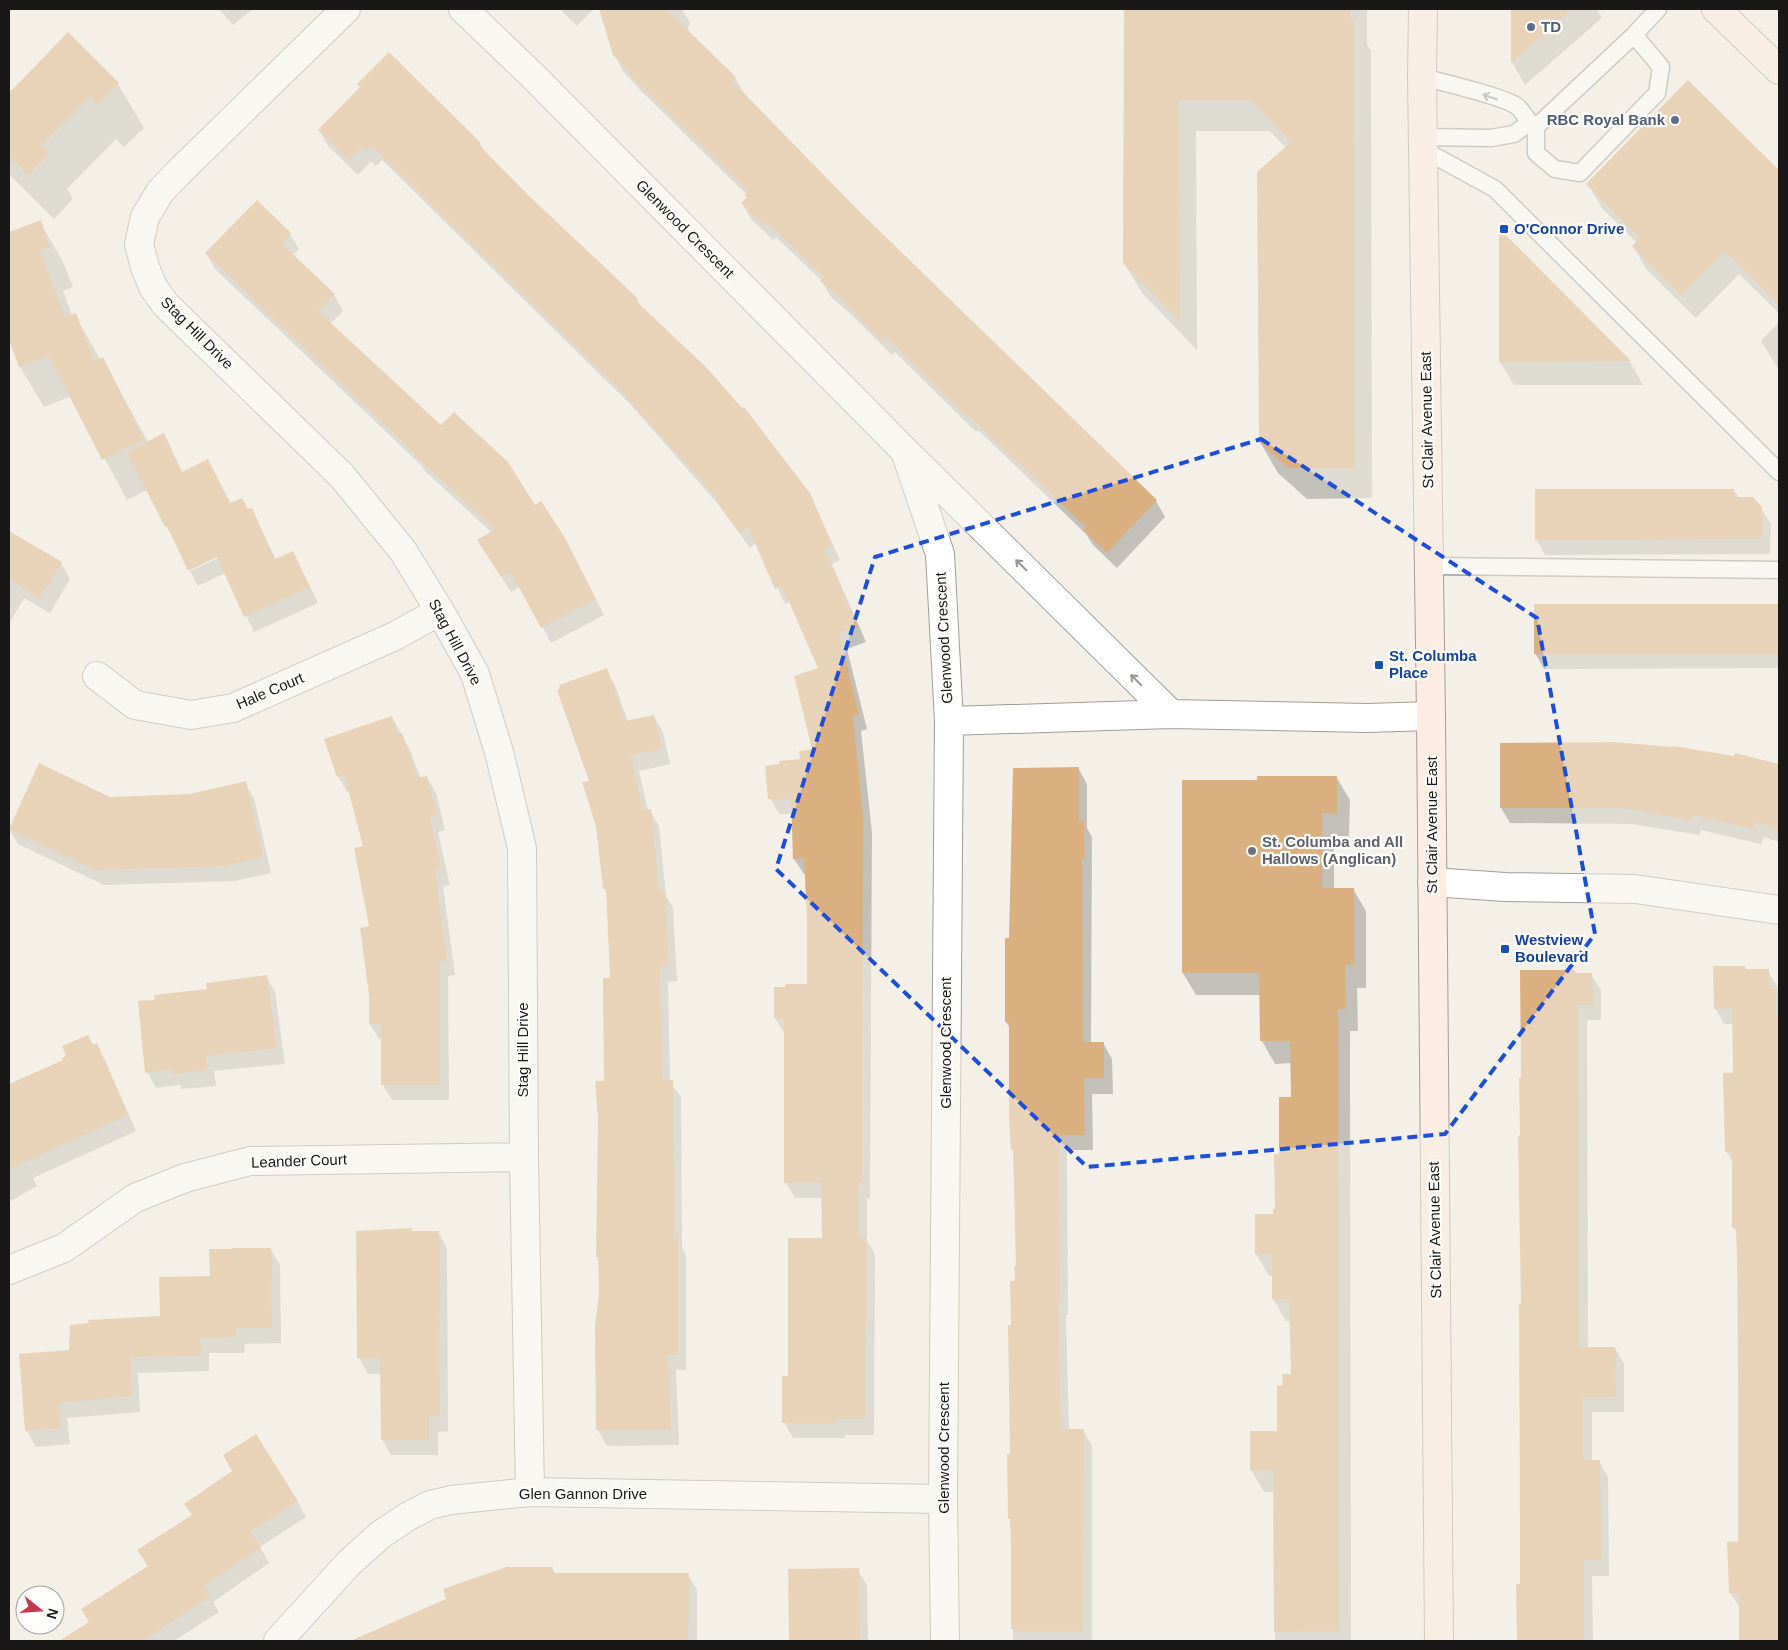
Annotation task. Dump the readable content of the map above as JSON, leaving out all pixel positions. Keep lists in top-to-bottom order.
{
  "streets": {
    "main road": ["St Clair Avenue East"],
    "street": [
      "Glenwood Crescent",
      "Stag Hill Drive",
      "Hale Court",
      "Leander Court",
      "Glen Gannon Drive"
    ]
  },
  "crossings": [
    ["Glenwood Crescent", "Glen Gannon Drive"],
    ["Stag Hill Drive", "Hale Court"],
    ["Stag Hill Drive", "Leander Court"],
    ["Stag Hill Drive", "Glen Gannon Drive"]
  ],
  "places": {
    "other": ["TD", "RBC Royal Bank", "St. Columba and All Hallows (Anglican)"],
    "transit": ["O'Connor Drive", "St. Columba Place", "Westview Boulevard"]
  },
  "north": "right"
}
